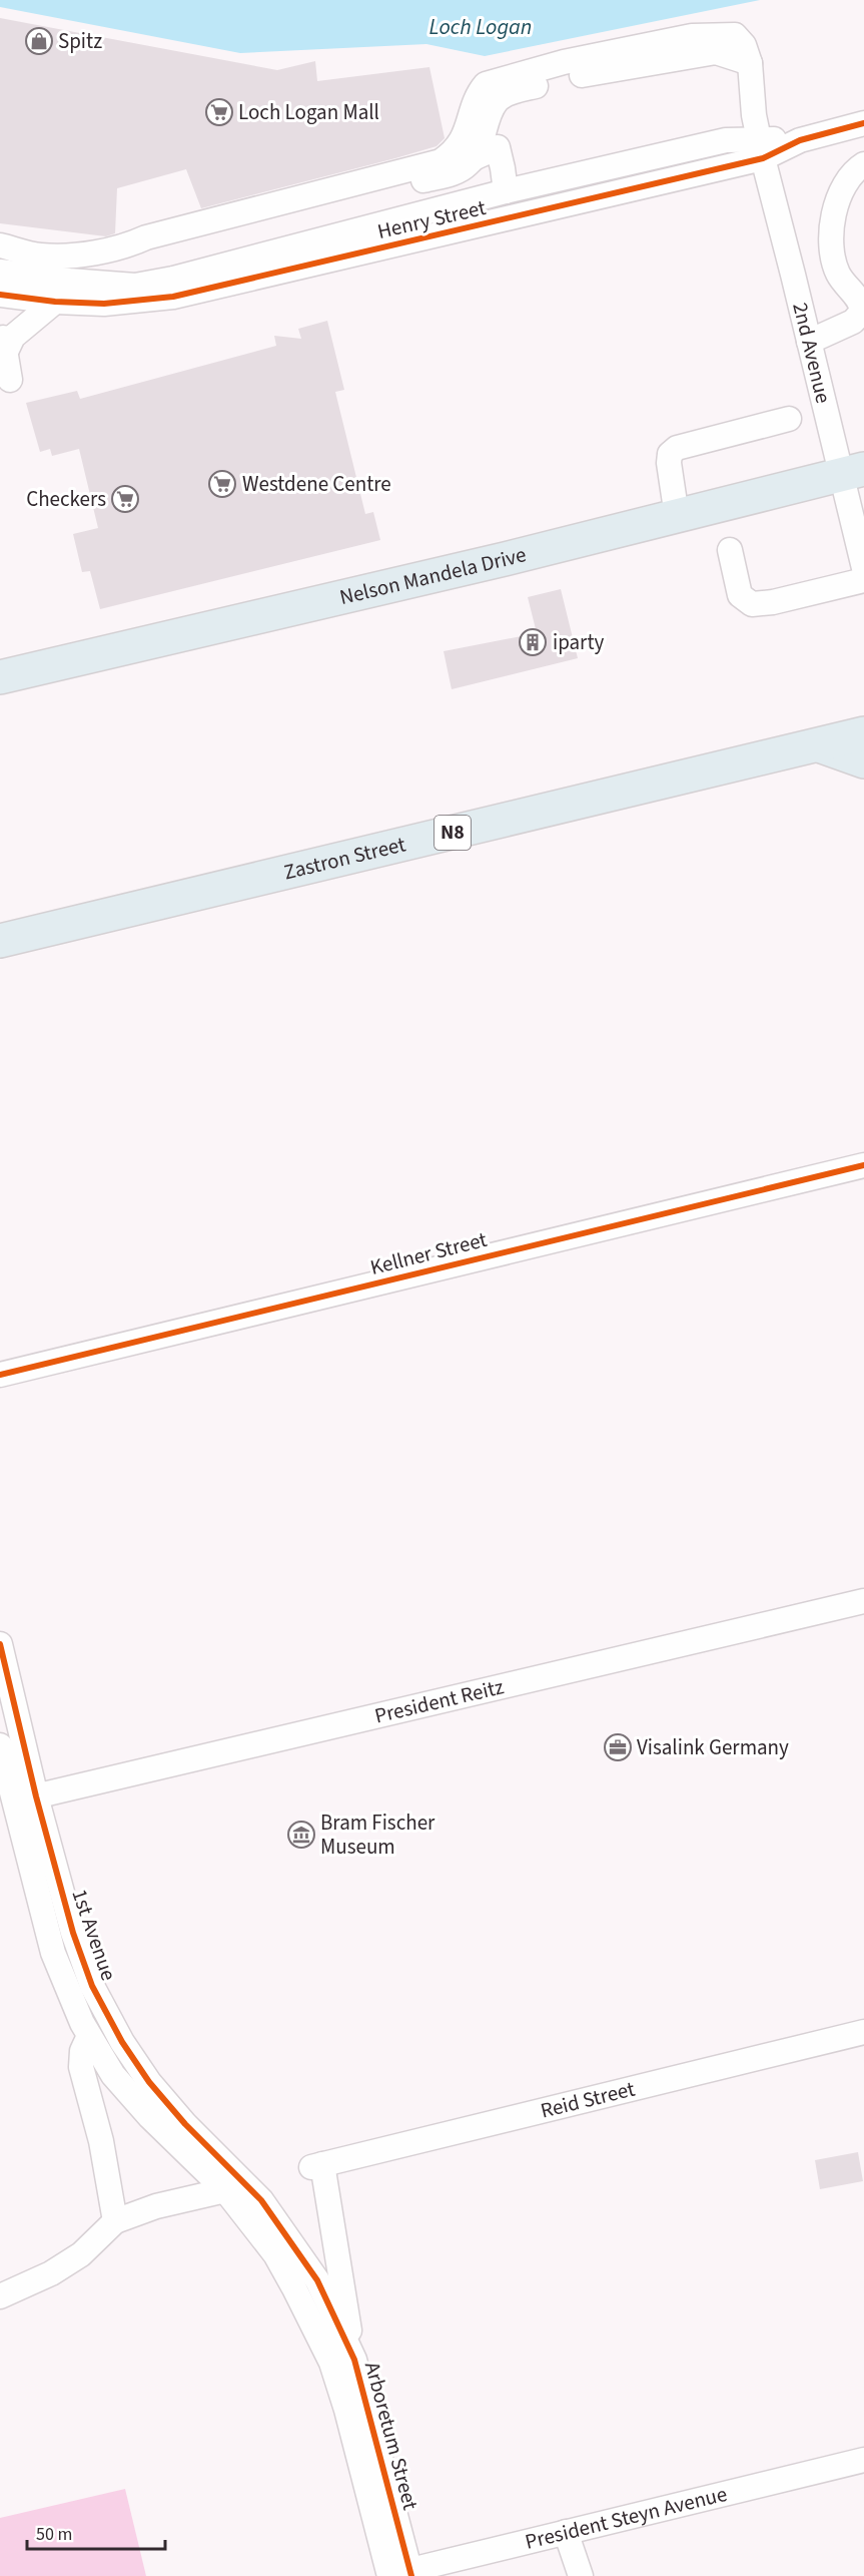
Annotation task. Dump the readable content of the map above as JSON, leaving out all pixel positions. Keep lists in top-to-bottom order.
{
  "streets": {
    "highway": ["Nelson Mandela Drive", "N8", "Zastron Street"],
    "street": [
      "Henry Street",
      "2nd Avenue",
      "Kellner Street",
      "President Reitz",
      "1st Avenue",
      "Reid Street",
      "Arboretum Street",
      "President Steyn Avenue"
    ]
  },
  "crossings": [
    ["Henry Street", "2nd Avenue"],
    ["2nd Avenue", "Nelson Mandela Drive"],
    ["President Reitz", "1st Avenue"],
    ["1st Avenue", "Arboretum Street"],
    ["Reid Street", "Arboretum Street"],
    ["Arboretum Street", "President Steyn Avenue"]
  ],
  "water": ["Loch Logan"],
  "places": {
    "shop": ["Spitz"],
    "supermarket": ["Loch Logan Mall", "Westdene Centre", "Checkers"],
    "building": ["iparty"],
    "office": ["Visalink Germany"],
    "museum": ["Bram Fischer Museum"]
  },
  "scale_bar": "50 m"
}
